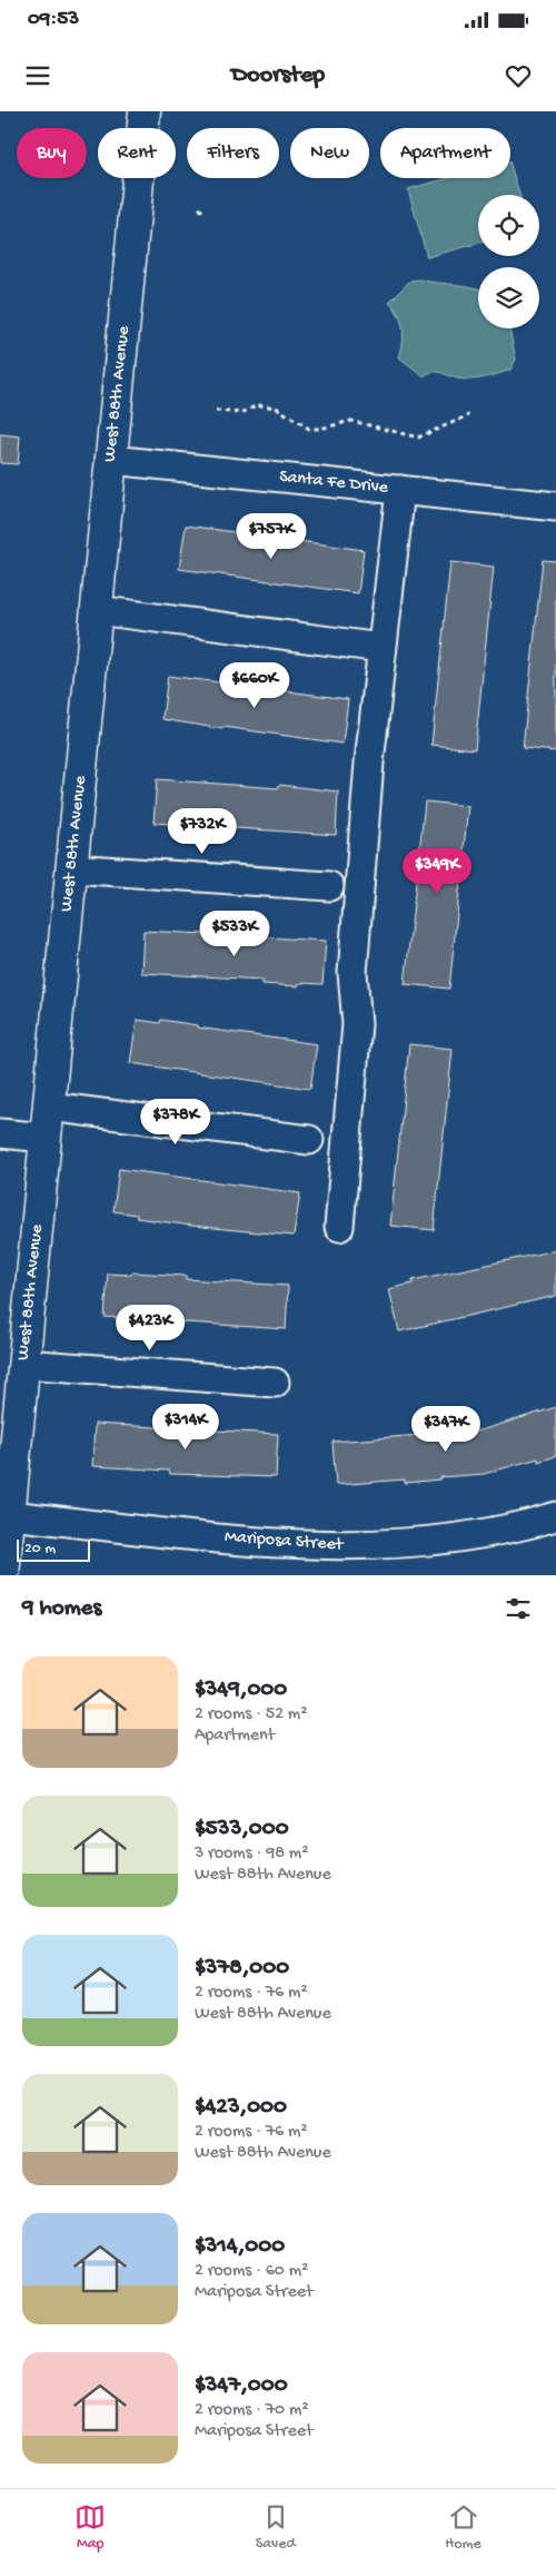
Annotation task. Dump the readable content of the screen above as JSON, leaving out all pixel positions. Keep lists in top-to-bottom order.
{
  "streets": {
    "main road": ["West 88th Avenue"],
    "street": ["Santa Fe Drive", "Mariposa Street"]
  },
  "crossings": [
    ["West 88th Avenue", "Santa Fe Drive"],
    ["West 88th Avenue", "Mariposa Street"]
  ],
  "scale_bar": "20 m",
  "page": {
    "status": "09:53",
    "header": "Doorstep",
    "chip": [
      "Buy",
      "Rent",
      "Filters",
      "New",
      "Apartment"
    ],
    "price": [
      "$757K",
      "$660K",
      "$732K",
      "$349K",
      "$533K",
      "$378K",
      "$423K",
      "$314K",
      "$347K"
    ],
    "scale": "20 m",
    "heading": "9 homes",
    "list": [
      {
        "name": "$349,000",
        "note": "2 rooms · 52 m² · Apartment"
      },
      {
        "name": "$533,000",
        "note": "3 rooms · 98 m² · West 88th Avenue"
      },
      {
        "name": "$378,000",
        "note": "2 rooms · 76 m² · West 88th Avenue"
      },
      {
        "name": "$423,000",
        "note": "2 rooms · 76 m² · West 88th Avenue"
      },
      {
        "name": "$314,000",
        "note": "2 rooms · 60 m² · Mariposa Street"
      },
      {
        "name": "$347,000",
        "note": "2 rooms · 70 m² · Mariposa Street"
      }
    ],
    "tabs": ["Map", "Saved", "Home"]
  }
}
